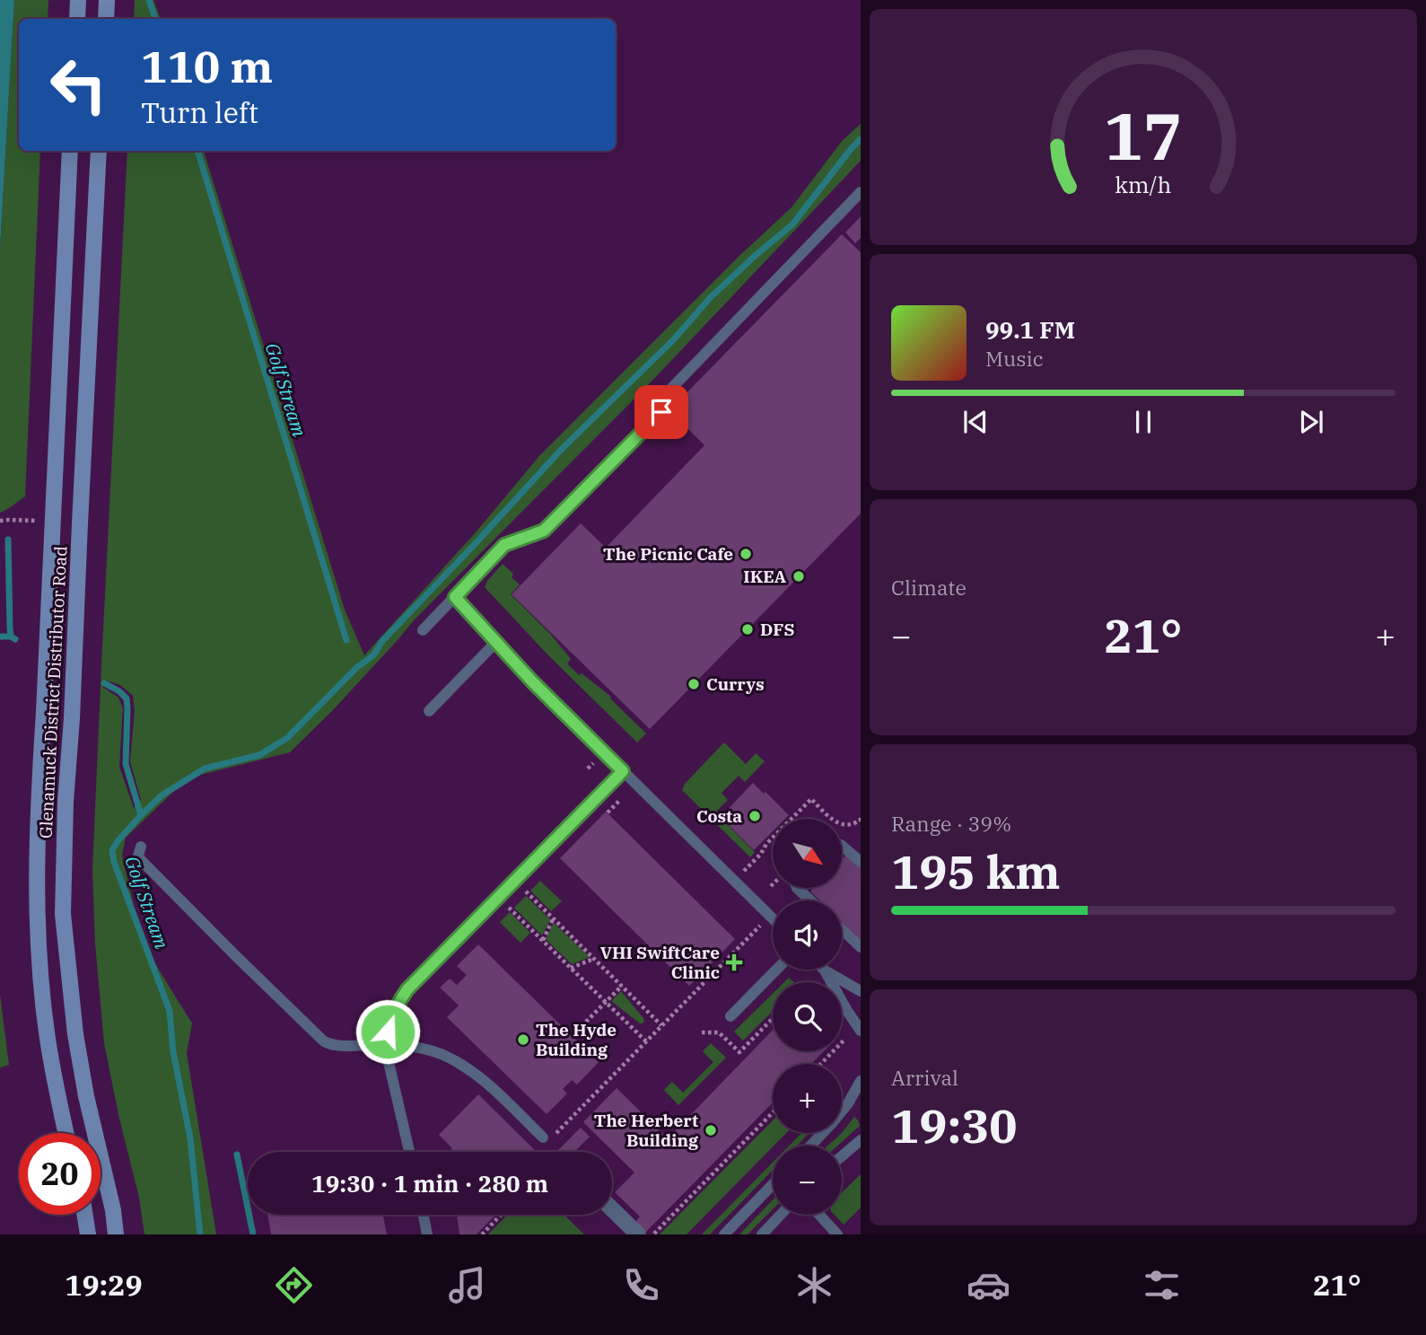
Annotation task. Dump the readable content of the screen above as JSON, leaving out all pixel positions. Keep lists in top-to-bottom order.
{
  "streets": {
    "main road": ["Glenamuck District Distributor Road"]
  },
  "water": ["Golf Stream"],
  "places": {
    "other": [
      "The Picnic Cafe",
      "IKEA",
      "DFS",
      "Currys",
      "Costa",
      "The Hyde Building",
      "The Herbert Building"
    ],
    "health": ["VHI SwiftCare Clinic"]
  },
  "north": "bottom right",
  "page": {
    "turn": ["110 m", "Turn left"],
    "song": ["99.1 FM", "Music"],
    "tile": [
      "Climate",
      ["Range · 39%", "195 km"],
      ["Arrival", "19:30"]
    ],
    "heat": ["−", "21°", "+"],
    "map_buttons": ["+", "−"],
    "limit": "20",
    "trip": "19:30 · 1 min · 280 m",
    "tabs": ["19:29", "21°"],
    "gauge": ["17", "km/h"]
  }
}
